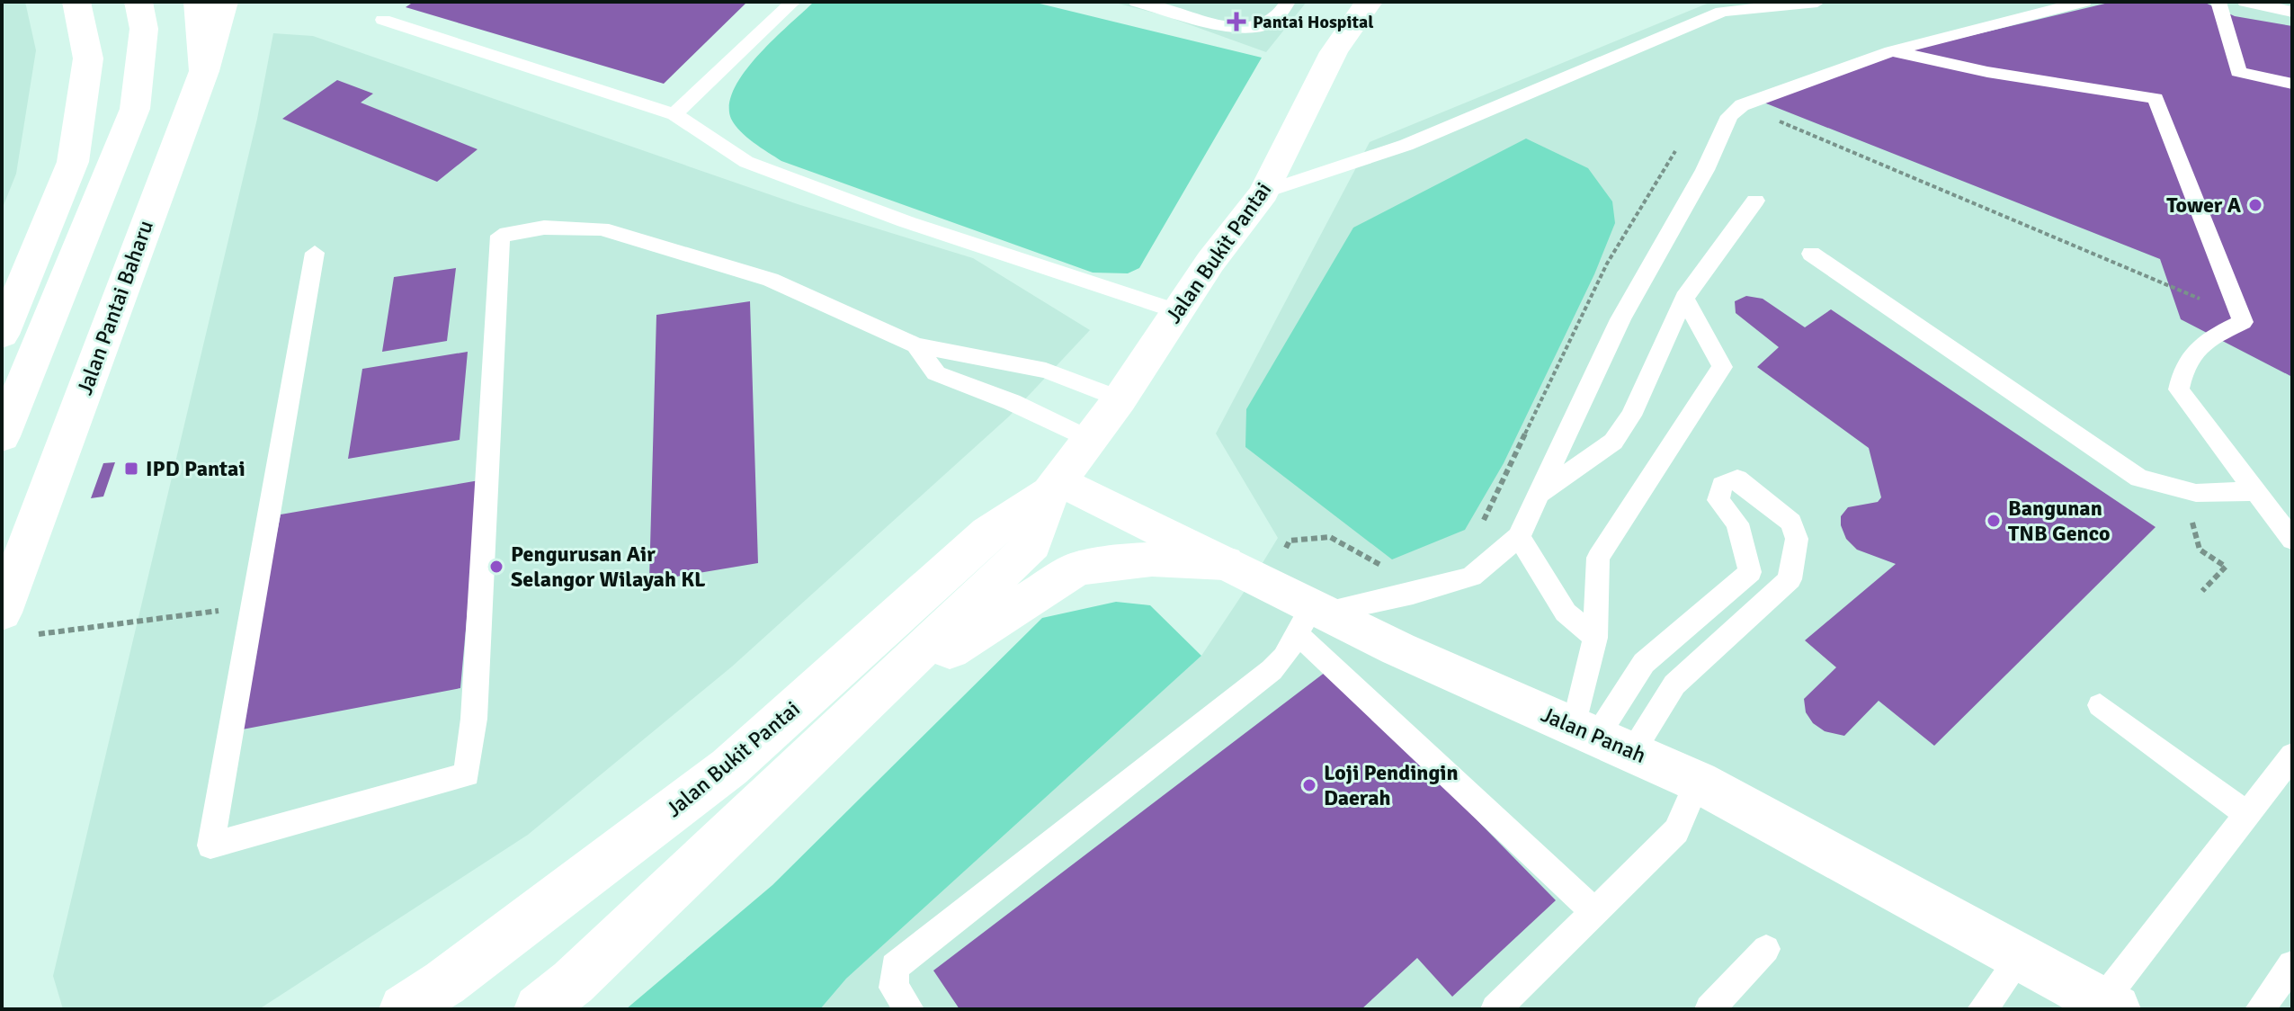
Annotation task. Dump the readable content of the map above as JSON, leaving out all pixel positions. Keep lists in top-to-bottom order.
{
  "streets": {
    "street": ["Jalan Bukit Pantai", "Jalan Pantai Baharu", "Jalan Panah"]
  },
  "crossings": [
    ["Jalan Bukit Pantai", "Jalan Panah"]
  ],
  "places": {
    "health": ["Pantai Hospital"],
    "other": [
      "Tower A",
      "Bangunan TNB Genco",
      "Pengurusan Air Selangor Wilayah KL",
      "Loji Pendingin Daerah"
    ],
    "transit": ["IPD Pantai"]
  }
}
